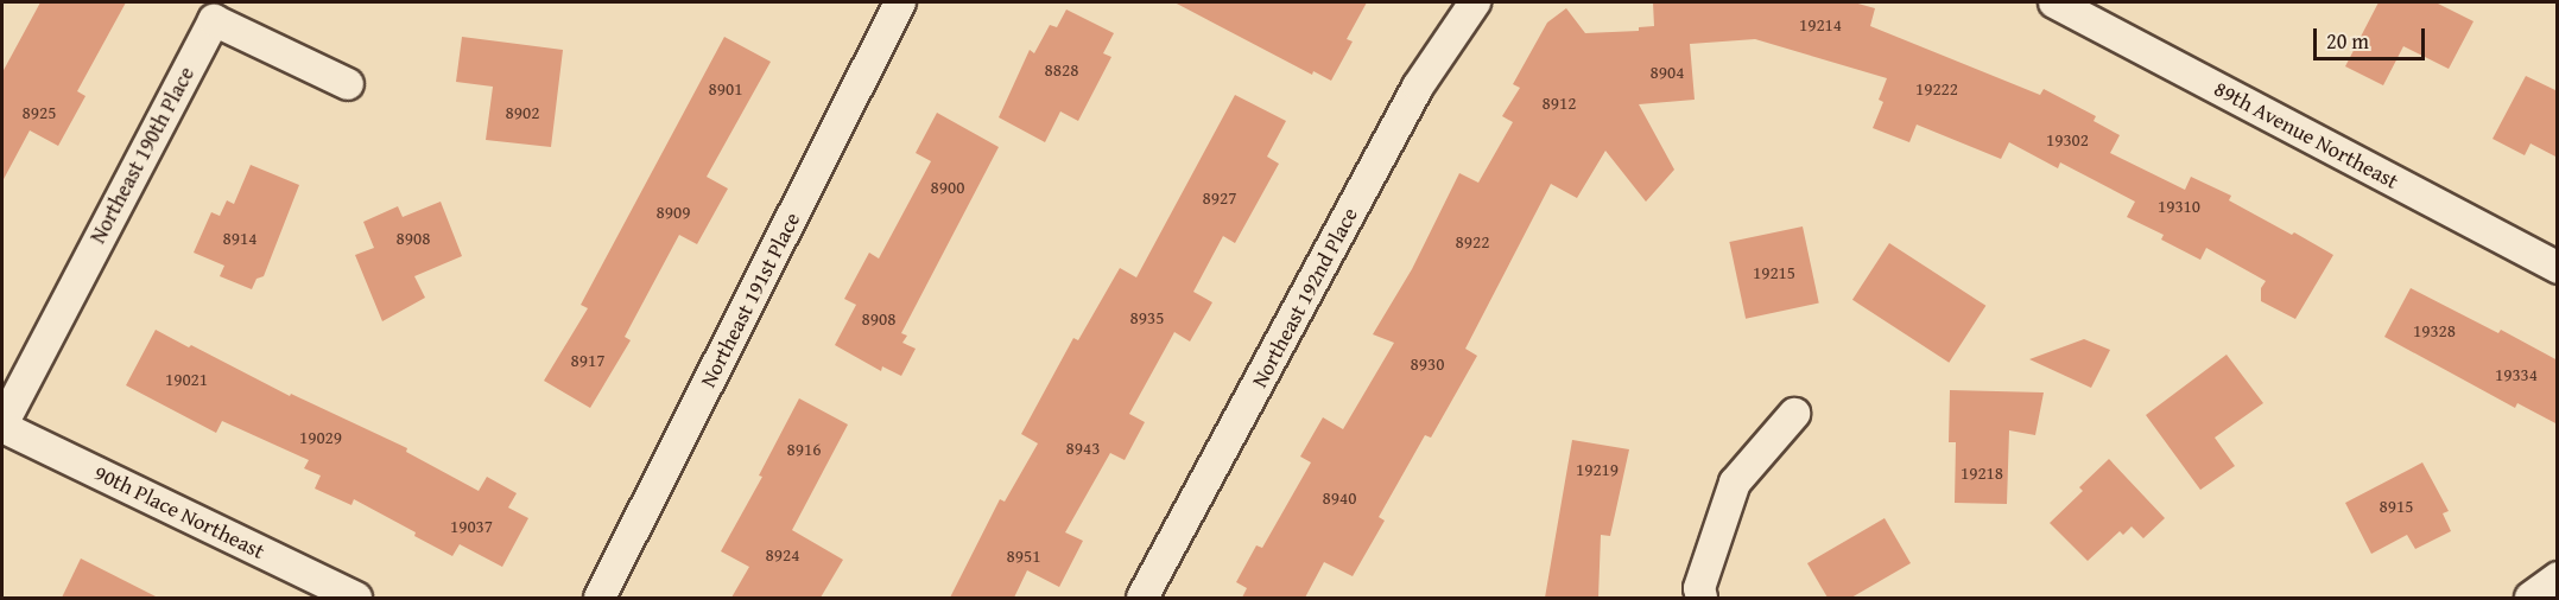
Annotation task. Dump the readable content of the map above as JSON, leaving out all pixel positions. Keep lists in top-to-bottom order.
{
  "streets": {
    "street": [
      "89th Avenue Northeast",
      "Northeast 190th Place",
      "Northeast 192nd Place",
      "Northeast 191st Place",
      "90th Place Northeast"
    ]
  },
  "crossings": [
    ["Northeast 190th Place", "90th Place Northeast"]
  ],
  "house_numbers": [
    "19214",
    "8828",
    "8904",
    "8901",
    "19222",
    "8912",
    "8925",
    "8902",
    "19302",
    "8900",
    "8927",
    "19310",
    "8909",
    "8914",
    "8908",
    "8922",
    "19215",
    "8935",
    "8908",
    "19328",
    "8917",
    "8930",
    "19334",
    "19021",
    "19029",
    "8943",
    "8916",
    "19219",
    "19218",
    "8940",
    "8915",
    "19037",
    "8924",
    "8951"
  ],
  "scale_bar": "20 m"
}
